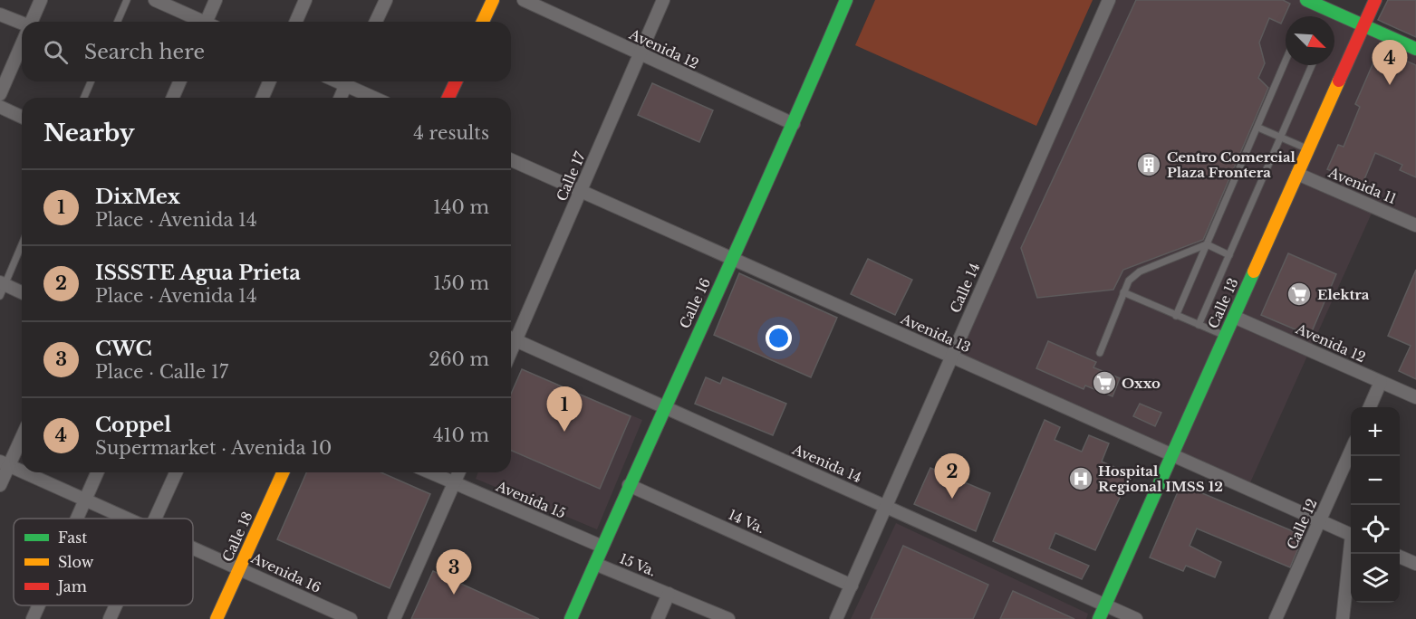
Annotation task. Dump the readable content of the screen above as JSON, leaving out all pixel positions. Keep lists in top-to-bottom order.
{
  "streets": {
    "street": [
      "Avenida 12",
      "Calle 17",
      "Avenida 11",
      "Calle 14",
      "Calle 16",
      "Calle 13",
      "Avenida 13",
      "Avenida 14",
      "Avenida 15",
      "14 Va.",
      "Calle 12",
      "Calle 18",
      "15 Va.",
      "Avenida 16"
    ]
  },
  "crossings": [
    ["Avenida 12", "Calle 17"],
    ["Avenida 12", "Calle 16"],
    ["Avenida 12", "Calle 13"],
    ["Calle 17", "Avenida 13"],
    ["Calle 17", "Avenida 14"],
    ["Avenida 11", "Calle 13"],
    ["Calle 14", "Avenida 13"],
    ["Calle 14", "Avenida 14"],
    ["Calle 14", "14 Va."],
    ["Calle 16", "Avenida 13"],
    ["Calle 16", "Avenida 14"],
    ["Calle 16", "Avenida 15"],
    ["Calle 16", "14 Va."],
    ["Calle 16", "15 Va."],
    ["Calle 13", "Avenida 13"],
    ["Calle 13", "Avenida 14"],
    ["Avenida 13", "Calle 12"],
    ["Calle 18", "Avenida 16"]
  ],
  "places": {
    "building": ["Centro Comercial Plaza Frontera"],
    "supermarket": ["Elektra", "Oxxo"],
    "hospital": ["Hospital Regional IMSS 12"]
  },
  "legend": ["Fast", "Slow", "Jam"],
  "north": "bottom right",
  "page": {
    "search": "Search here",
    "pins": [
      "4",
      "1",
      "2",
      "3"
    ],
    "heading": ["Nearby", "4 results"],
    "list": [
      {
        "mark": "1",
        "name": "DixMex",
        "note": "Place · Avenida 14",
        "value": "140 m"
      },
      {
        "mark": "2",
        "name": "ISSSTE Agua Prieta",
        "note": "Place · Avenida 14",
        "value": "150 m"
      },
      {
        "mark": "3",
        "name": "CWC",
        "note": "Place · Calle 17",
        "value": "260 m"
      },
      {
        "mark": "4",
        "name": "Coppel",
        "note": "Supermarket · Avenida 10",
        "value": "410 m"
      }
    ],
    "map_buttons": ["+", "−"]
  }
}
